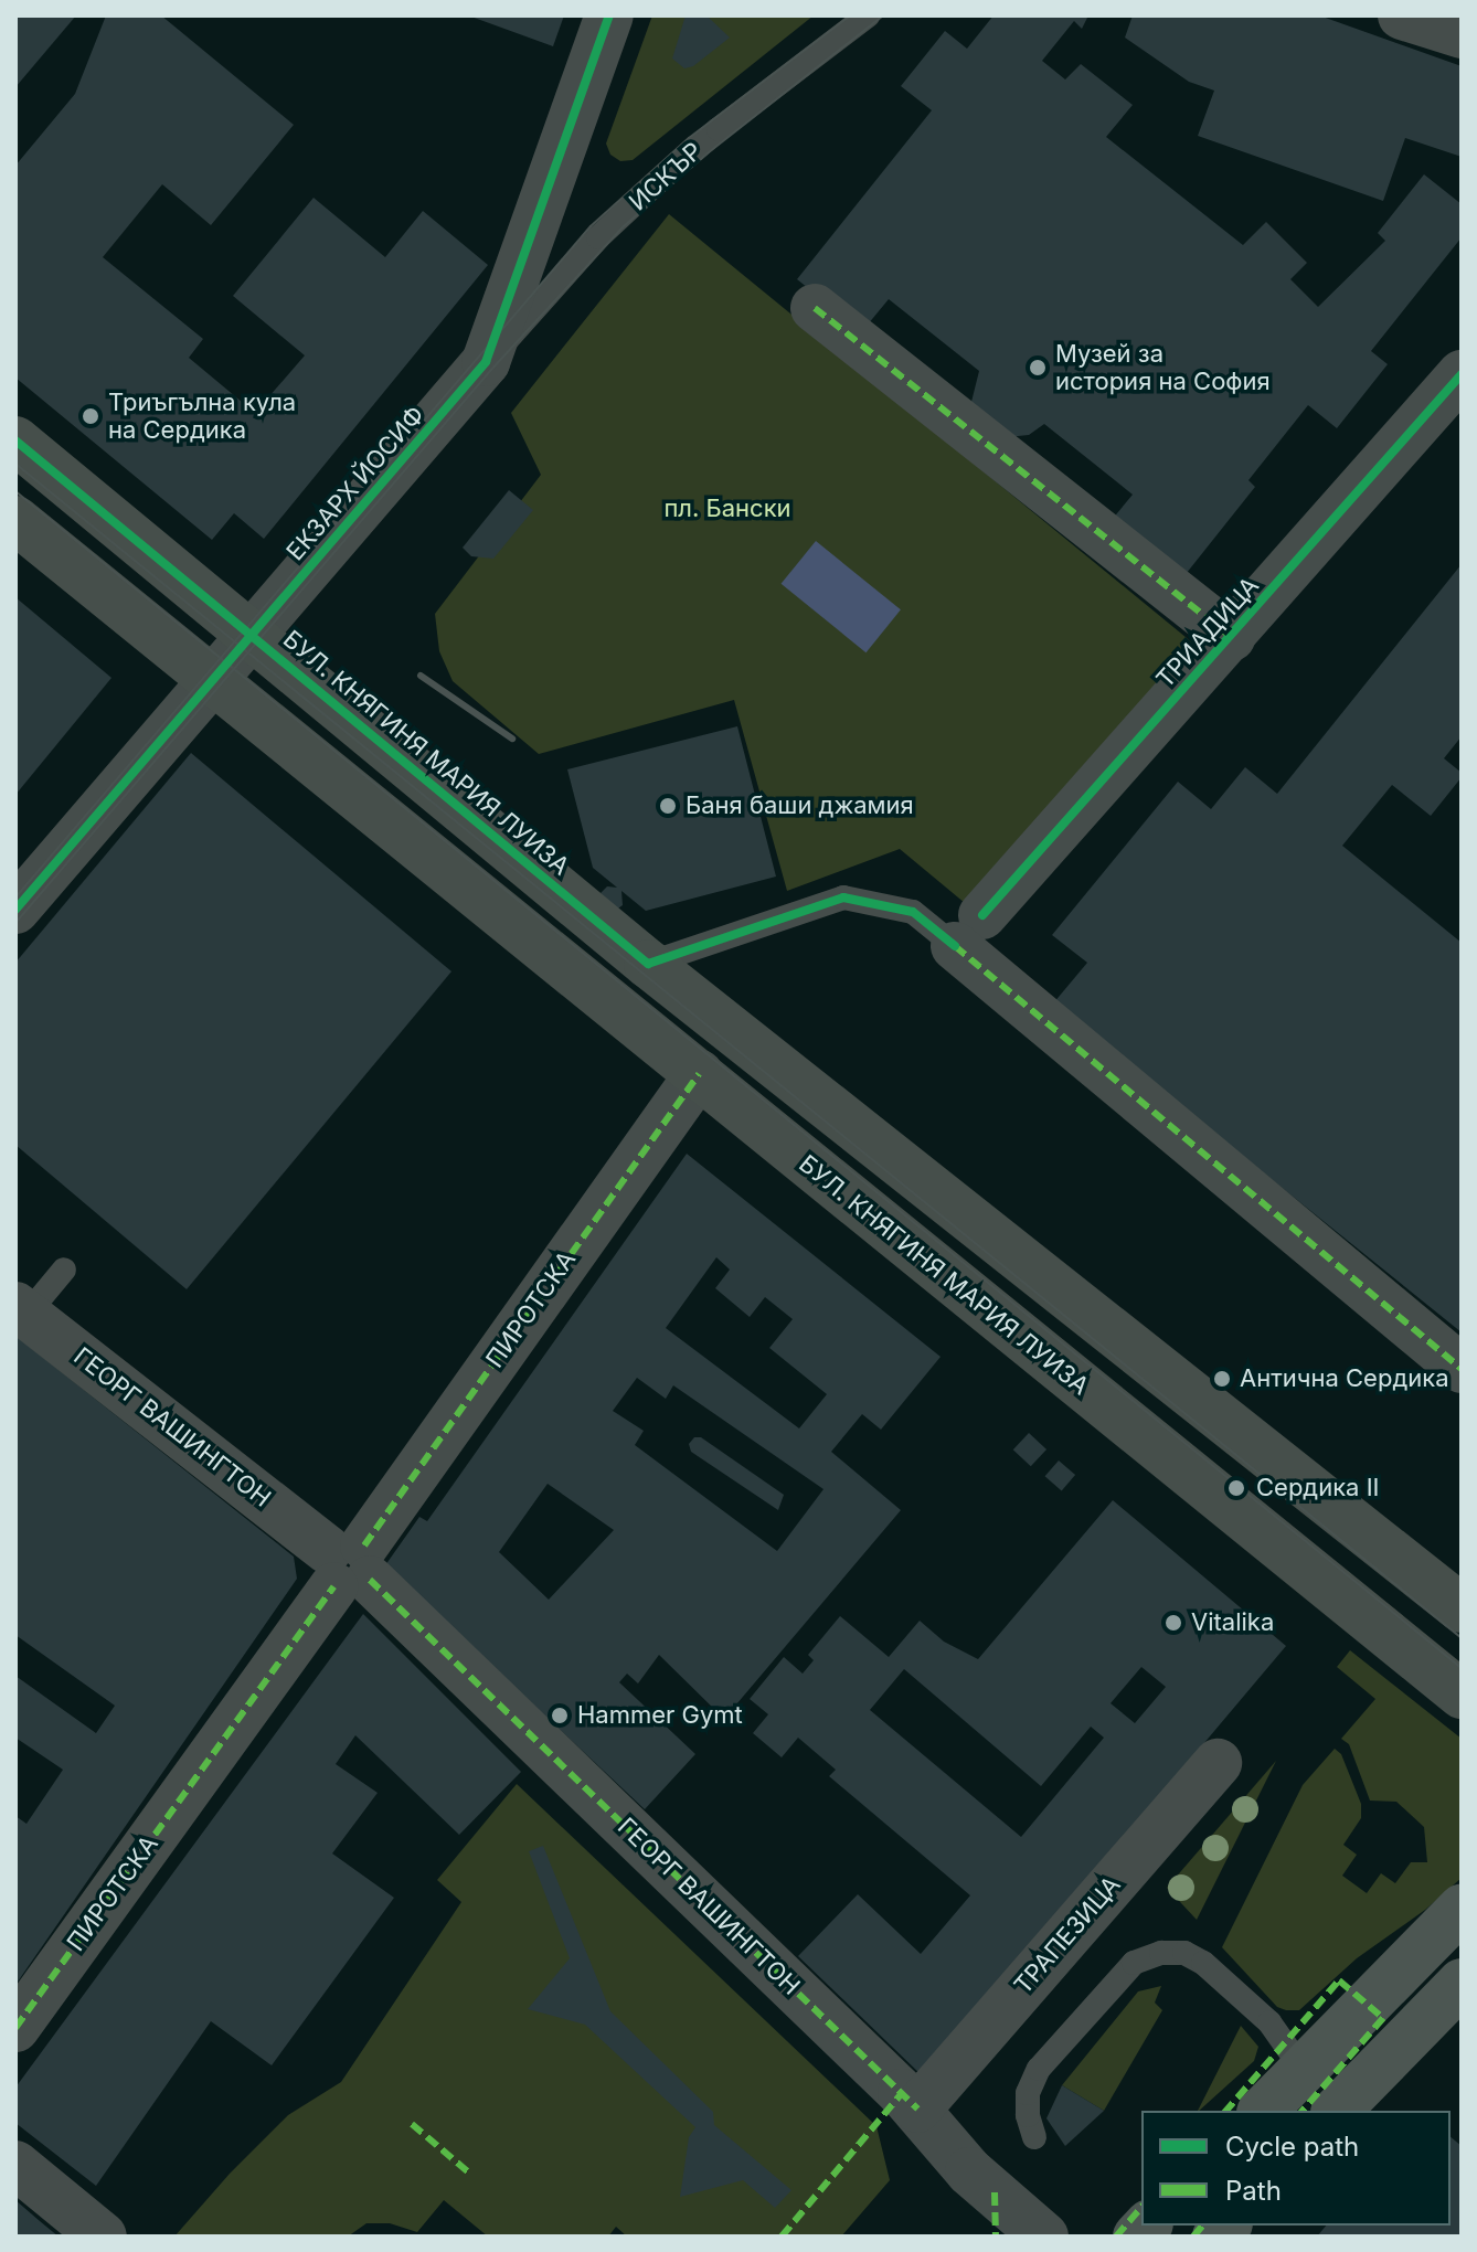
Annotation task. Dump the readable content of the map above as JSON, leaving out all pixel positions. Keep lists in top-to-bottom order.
{
  "streets": {
    "main road": ["БУЛ. КНЯГИНЯ МАРИЯ ЛУИЗА"],
    "street": [
      "ЕКЗАРХ ЙОСИФ",
      "ТРИАДИЦА",
      "ПИРОТСКА",
      "ГЕОРГ ВАШИНГТОН",
      "ТРАПЕЗИЦА"
    ],
    "lane": ["ИСКЪР"]
  },
  "crossings": [
    ["ИСКЪР", "ЕКЗАРХ ЙОСИФ"],
    ["ЕКЗАРХ ЙОСИФ", "БУЛ. КНЯГИНЯ МАРИЯ ЛУИЗА"],
    ["БУЛ. КНЯГИНЯ МАРИЯ ЛУИЗА", "ПИРОТСКА"],
    ["ПИРОТСКА", "ГЕОРГ ВАШИНГТОН"],
    ["ГЕОРГ ВАШИНГТОН", "ТРАПЕЗИЦА"]
  ],
  "parks": ["пл. Бански"],
  "places": [
    "Музей за история на София",
    "Триъгълна кула на Сердика",
    "Баня баши джамия",
    "Антична Сердика",
    "Сердика II",
    "Vitalika",
    "Hammer Gymt"
  ],
  "legend": ["Cycle path", "Path"]
}
